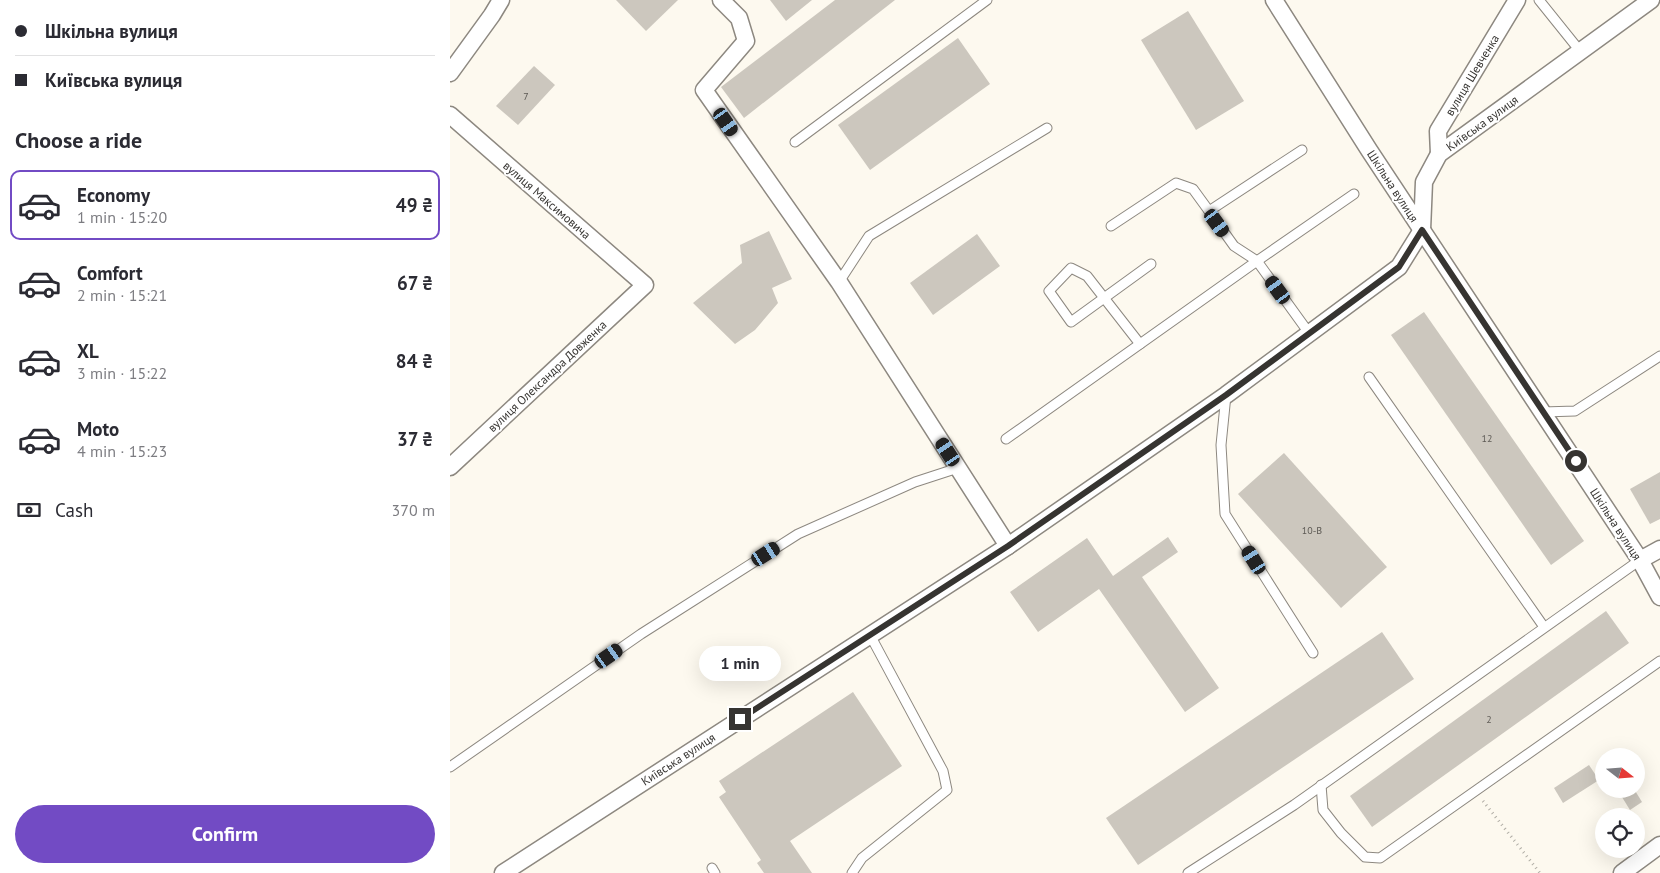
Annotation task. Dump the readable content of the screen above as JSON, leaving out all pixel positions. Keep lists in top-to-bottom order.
{
  "streets": {
    "street": [
      "вулиця Шевченка",
      "Київська вулиця",
      "Шкільна вулиця",
      "вулиця Максимовича",
      "вулиця Олександра Довженка"
    ]
  },
  "crossings": [
    ["вулиця Шевченка", "Київська вулиця"],
    ["Київська вулиця", "Шкільна вулиця"],
    ["вулиця Максимовича", "вулиця Олександра Довженка"]
  ],
  "house_numbers": [
    "7",
    "12",
    "10-В",
    "2"
  ],
  "north": "right",
  "page": {
    "banner": ["Шкільна вулиця", "Київська вулиця"],
    "heading": "Choose a ride",
    "list": [
      {
        "name": "Economy",
        "note": "1 min · 15:20",
        "value": "49 ₴"
      },
      {
        "name": "Comfort",
        "note": "2 min · 15:21",
        "value": "67 ₴"
      },
      {
        "name": "XL",
        "note": "3 min · 15:22",
        "value": "84 ₴"
      },
      {
        "name": "Moto",
        "note": "4 min · 15:23",
        "value": "37 ₴"
      }
    ],
    "pay": ["Cash", "370 m"],
    "bubble": "1 min",
    "buttons": "Confirm"
  }
}
